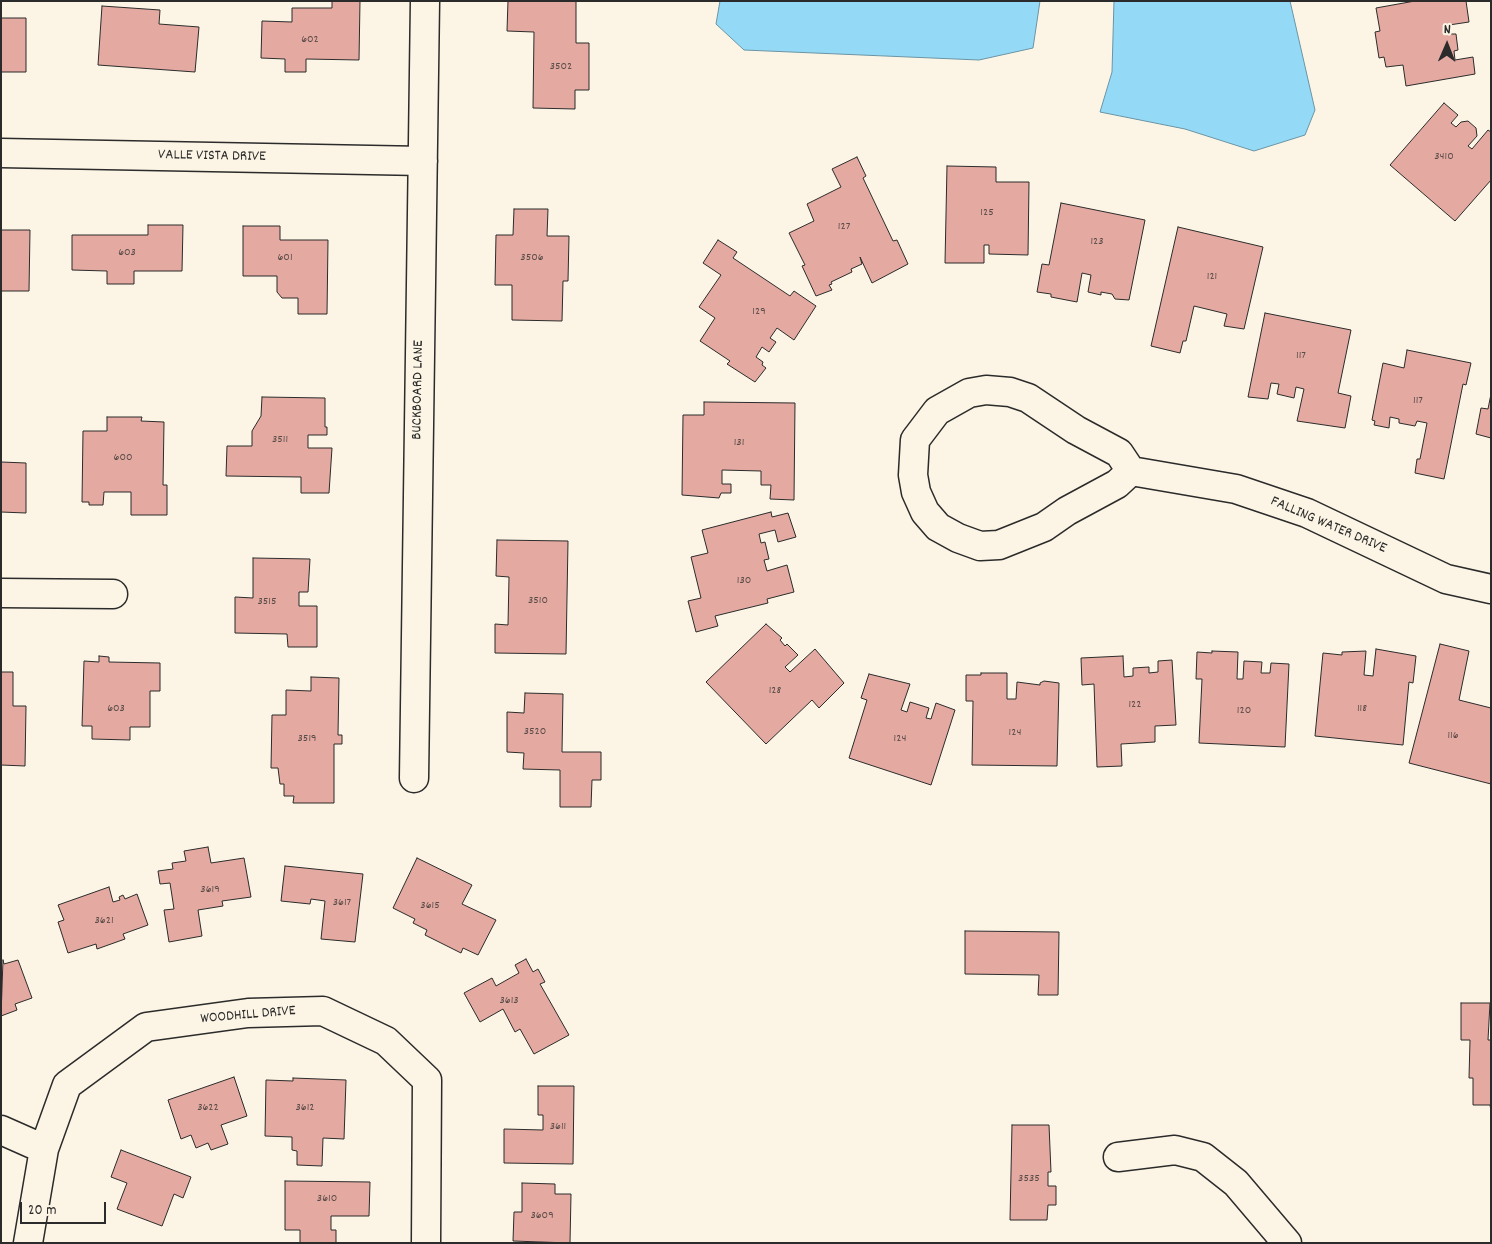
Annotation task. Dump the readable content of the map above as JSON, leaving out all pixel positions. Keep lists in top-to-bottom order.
{
  "streets": {
    "street": [
      "VALLE VISTA DRIVE",
      "BUCKBOARD LANE",
      "FALLING WATER DRIVE",
      "WOODHILL DRIVE"
    ]
  },
  "crossings": [
    ["VALLE VISTA DRIVE", "BUCKBOARD LANE"]
  ],
  "house_numbers": [
    "602",
    "3502",
    "3410",
    "125",
    "127",
    "123",
    "603",
    "601",
    "3506",
    "121",
    "129",
    "117",
    "117",
    "3511",
    "131",
    "600",
    "130",
    "3510",
    "3515",
    "128",
    "122",
    "603",
    "118",
    "120",
    "3520",
    "124",
    "116",
    "3519",
    "124",
    "3619",
    "3617",
    "3615",
    "3621",
    "3613",
    "3622",
    "3612",
    "3611",
    "3535",
    "3610",
    "3609"
  ],
  "scale_bar": "20 m",
  "north": "top"
}
